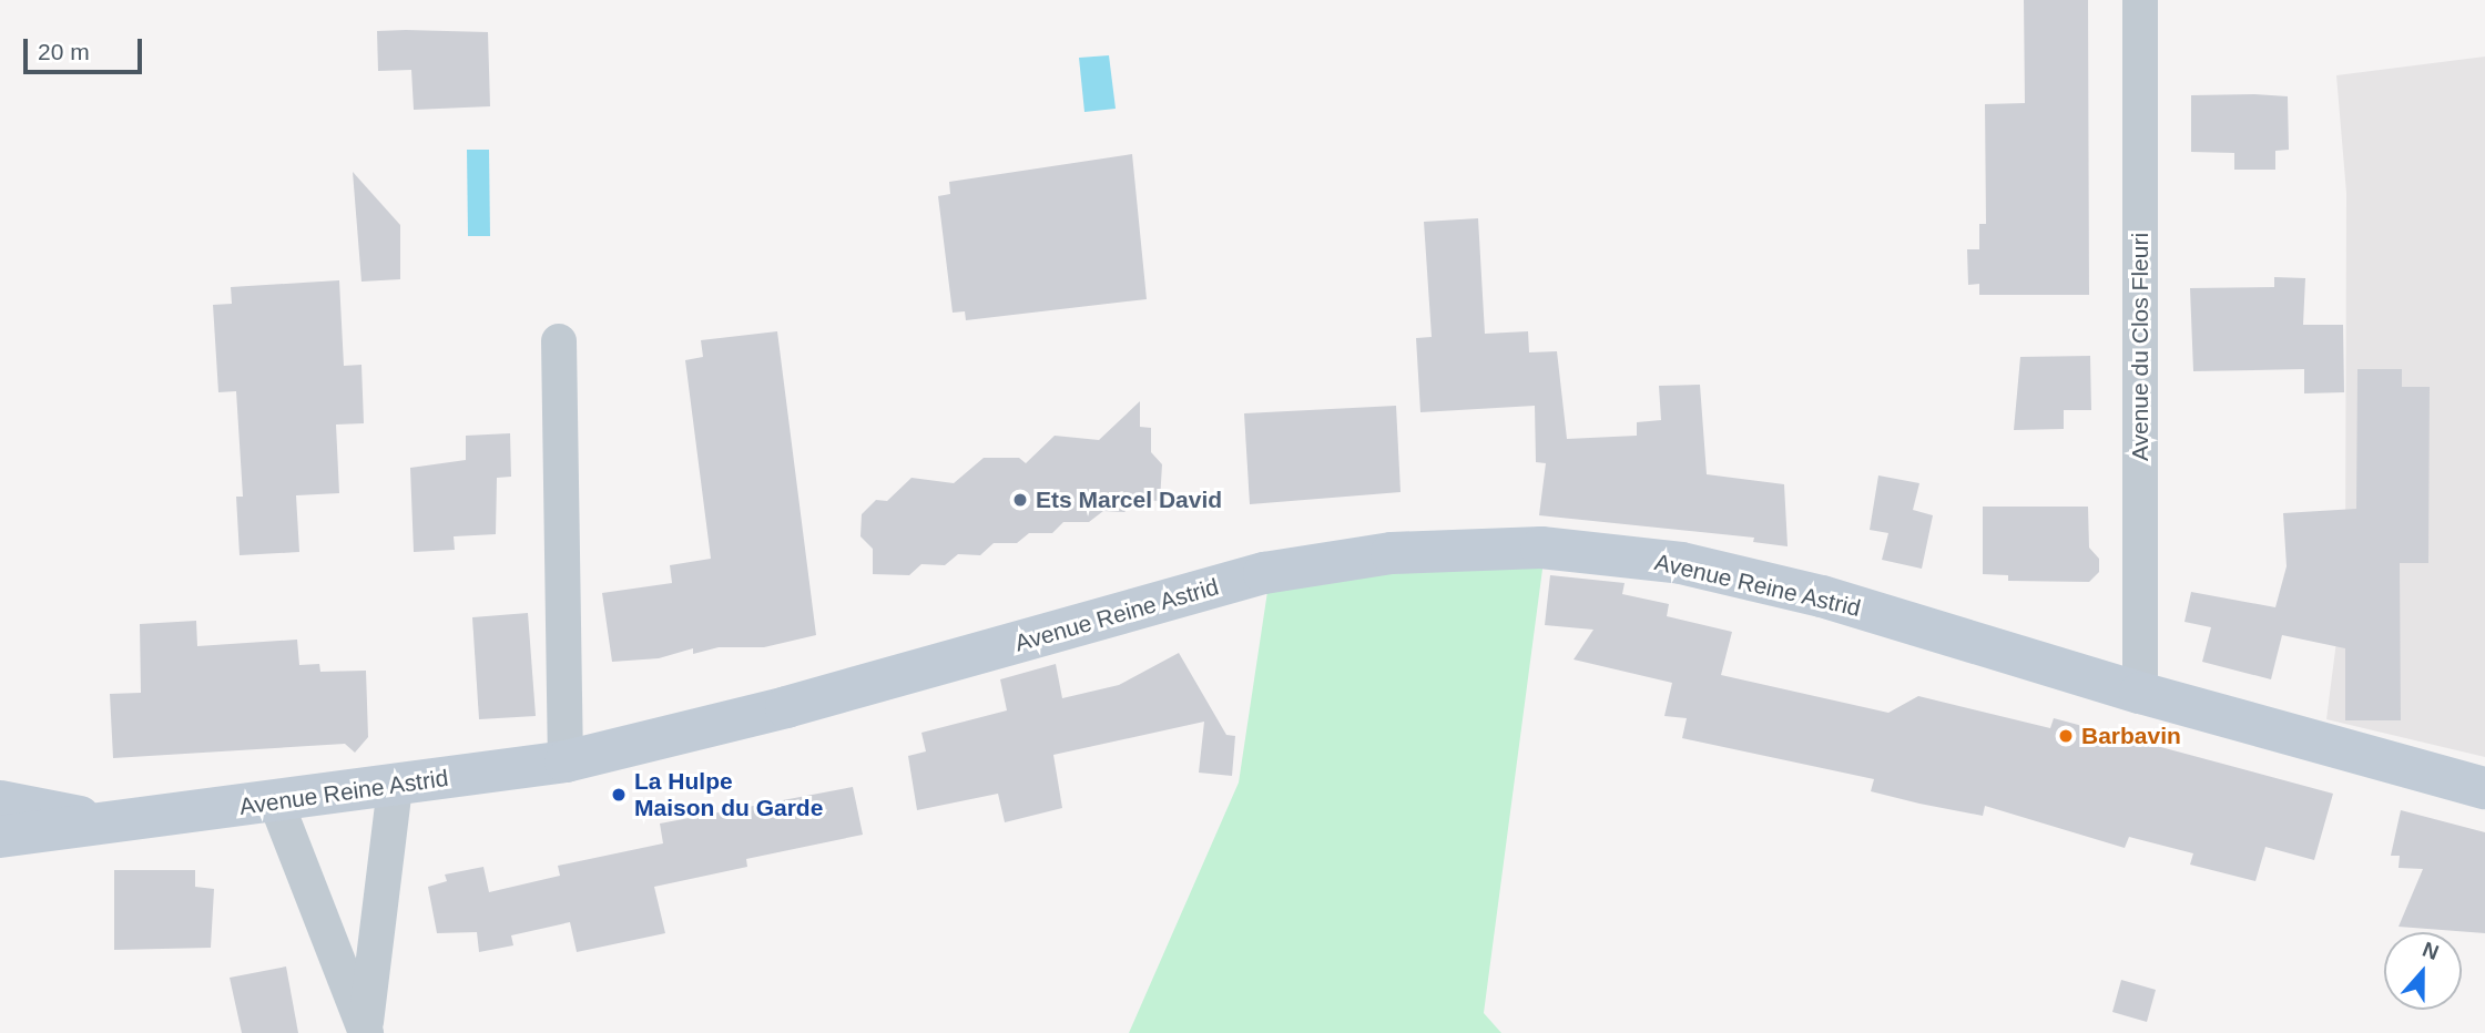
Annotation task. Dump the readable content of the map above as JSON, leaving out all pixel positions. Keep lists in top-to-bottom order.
{
  "streets": {
    "main road": ["Avenue Reine Astrid"],
    "street": ["Avenue du Clos Fleuri"]
  },
  "crossings": [
    ["Avenue du Clos Fleuri", "Avenue Reine Astrid"]
  ],
  "places": ["Ets Marcel David", "Barbavin", "La Hulpe Maison du Garde"],
  "scale_bar": "20 m",
  "north": "top"
}
